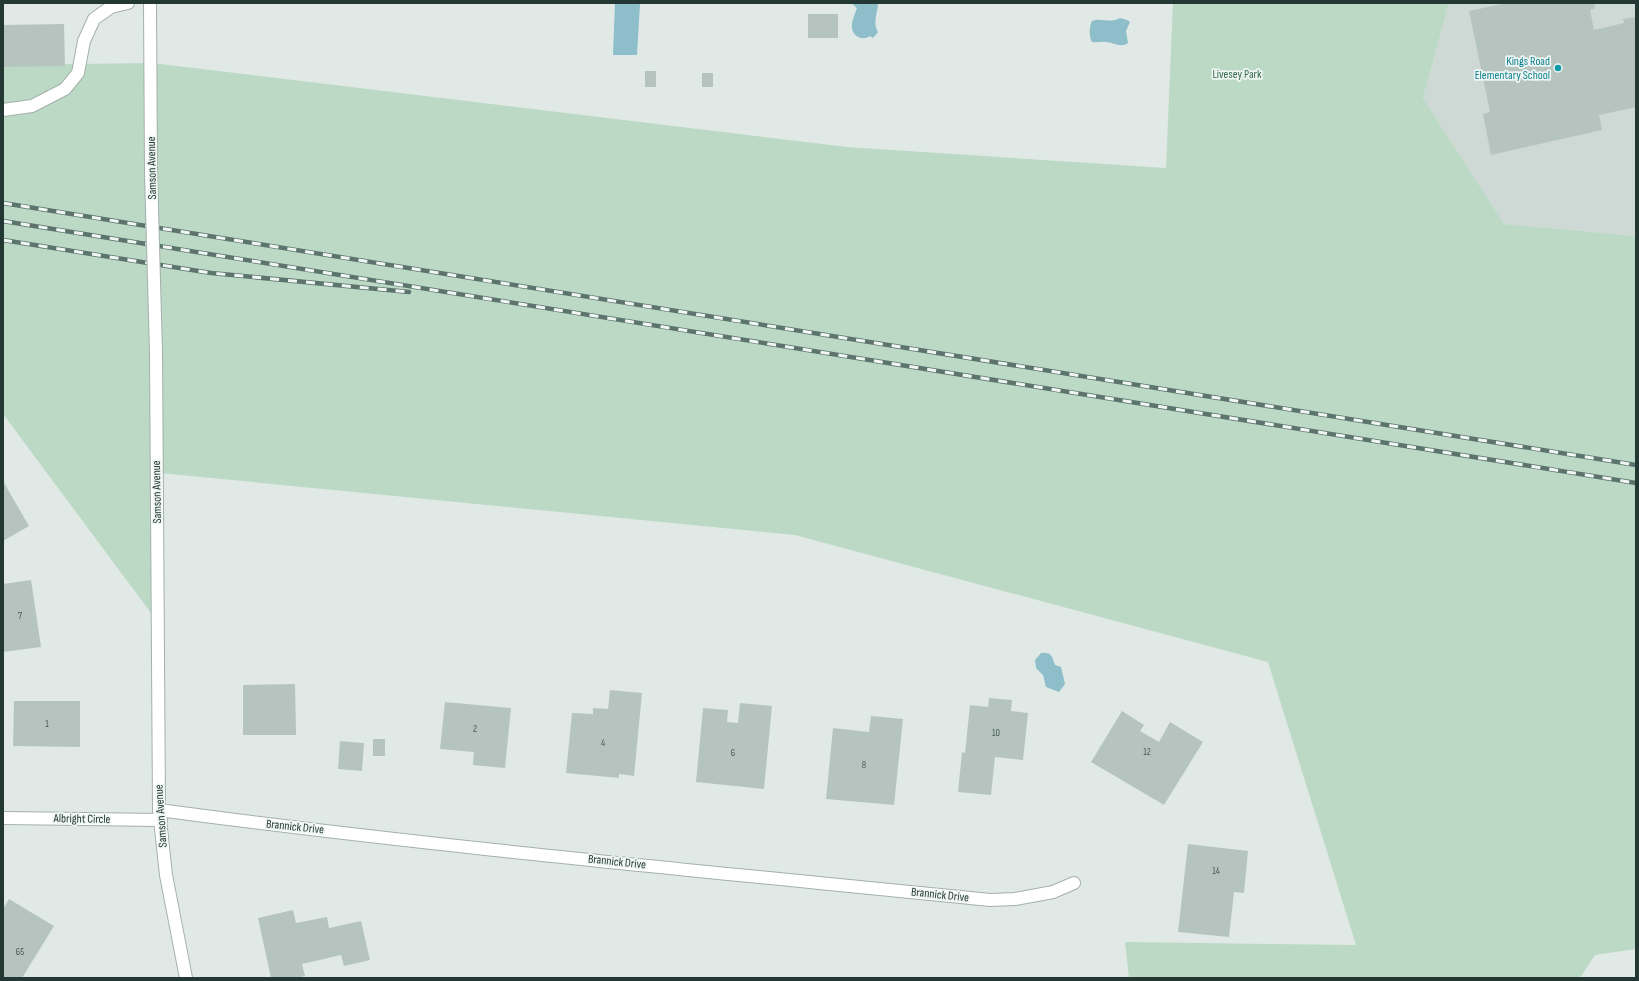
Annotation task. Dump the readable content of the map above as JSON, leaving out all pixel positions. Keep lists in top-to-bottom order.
{
  "streets": {
    "street": ["Samson Avenue", "Albright Circle", "Brannick Drive"]
  },
  "crossings": [
    ["Samson Avenue", "Albright Circle"],
    ["Samson Avenue", "Brannick Drive"],
    ["Albright Circle", "Brannick Drive"]
  ],
  "parks": ["Livesey Park"],
  "places": ["Kings Road Elementary School"],
  "house_numbers": [
    "7",
    "1",
    "2",
    "10",
    "4",
    "12",
    "6",
    "8",
    "14",
    "65"
  ]
}
